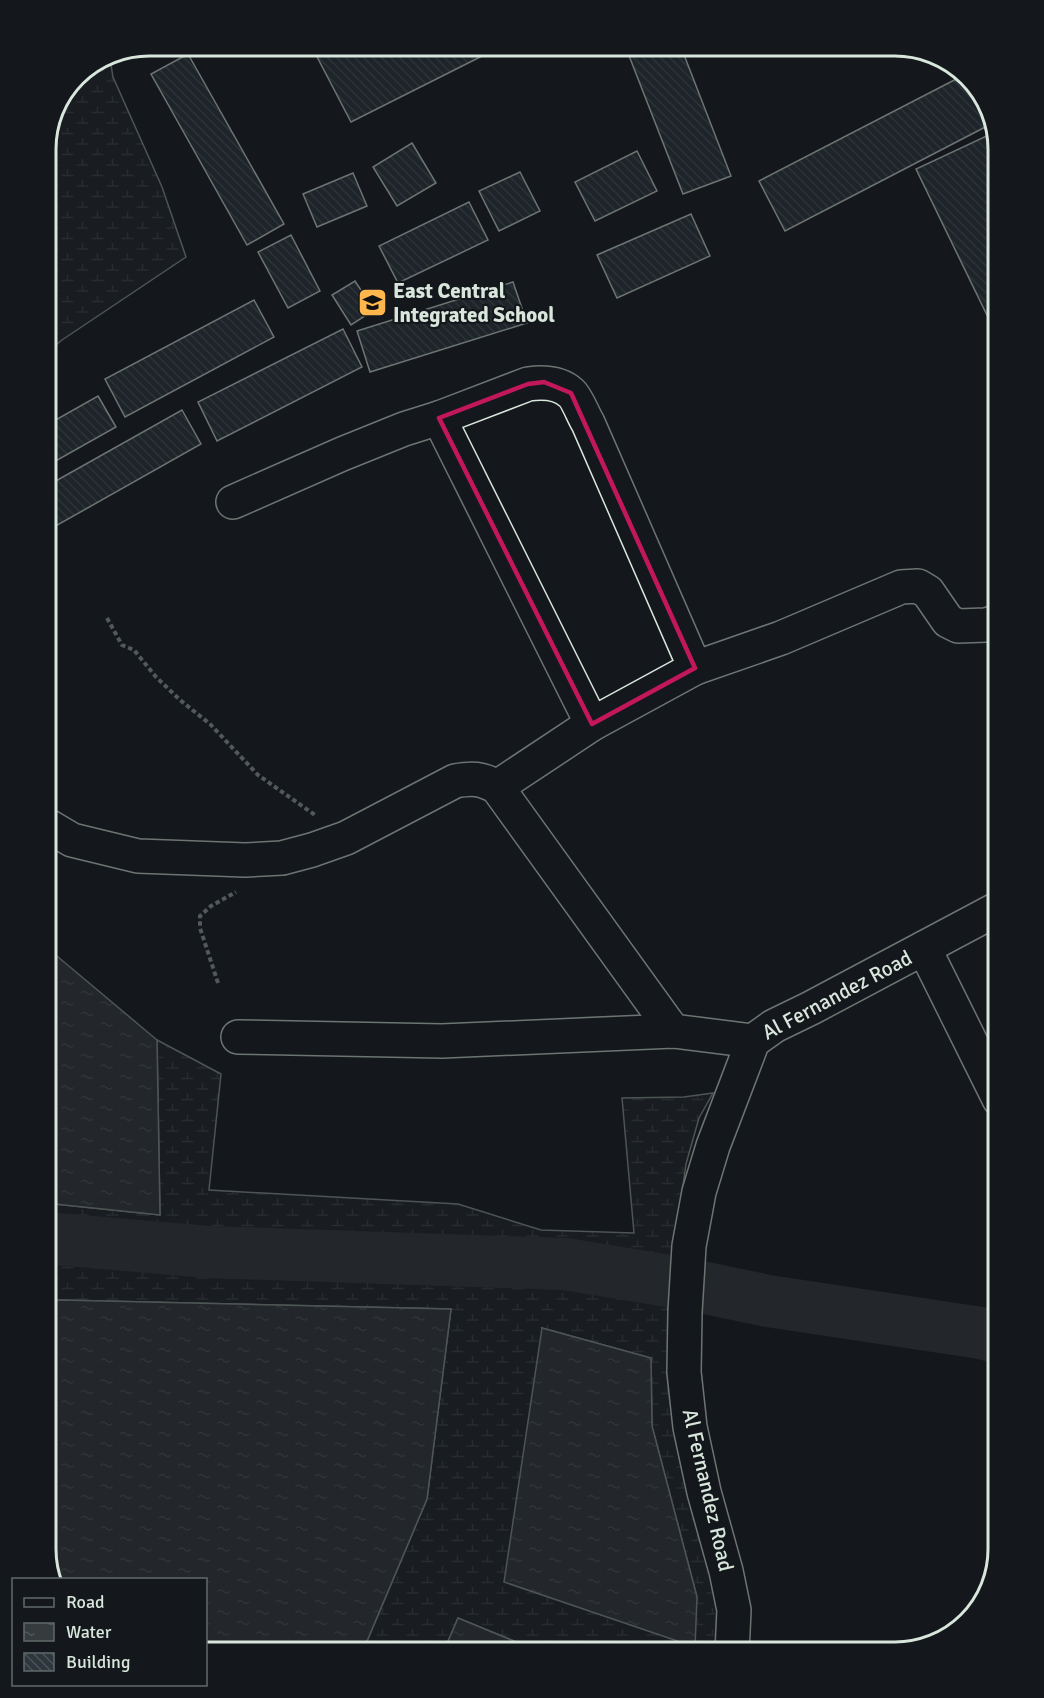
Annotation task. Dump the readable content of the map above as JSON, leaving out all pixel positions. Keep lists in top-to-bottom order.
{
  "streets": {
    "street": ["Al Fernandez Road"]
  },
  "places": {
    "school or university": ["East Central Integrated School"]
  },
  "legend": ["Road", "Water", "Building"]
}
